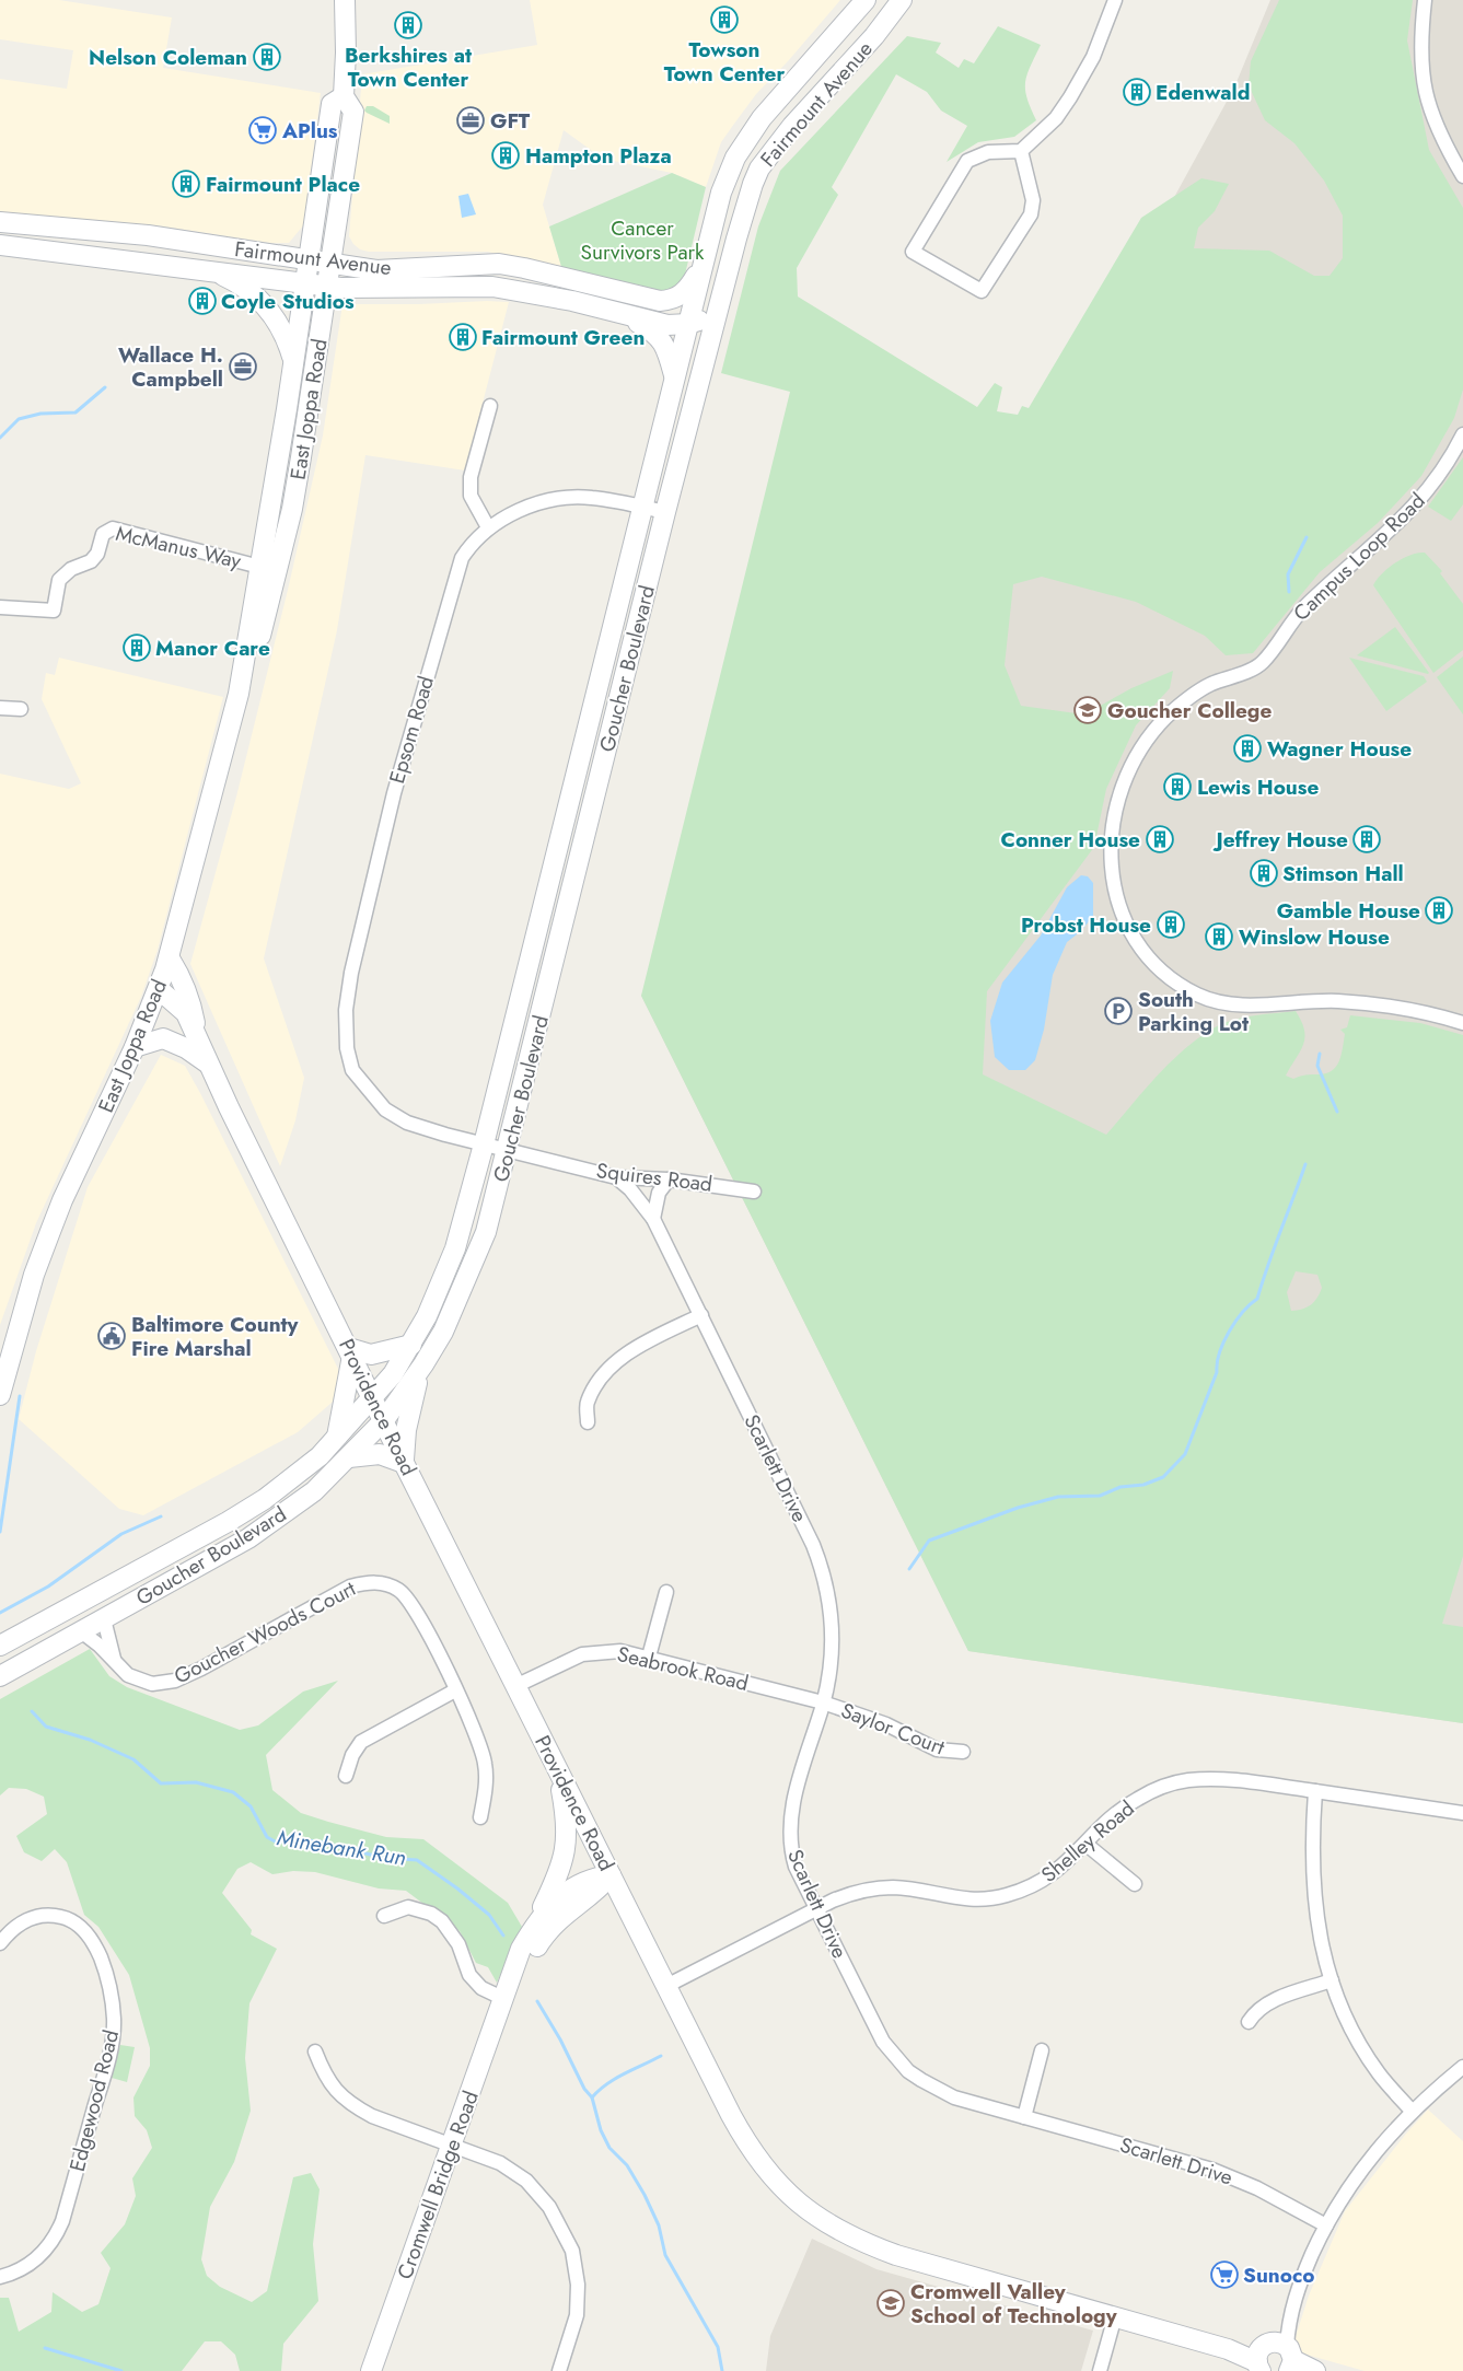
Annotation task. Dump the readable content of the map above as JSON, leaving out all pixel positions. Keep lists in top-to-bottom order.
{
  "streets": {
    "main road": [
      "Fairmount Avenue",
      "East Joppa Road",
      "Goucher Boulevard",
      "Providence Road",
      "Cromwell Bridge Road"
    ],
    "street": [
      "McManus Way",
      "Campus Loop Road",
      "Epsom Road",
      "Squires Road",
      "Scarlett Drive",
      "Goucher Woods Court",
      "Seabrook Road",
      "Saylor Court",
      "Shelley Road",
      "Edgewood Road"
    ]
  },
  "crossings": [
    ["Fairmount Avenue", "East Joppa Road"],
    ["Fairmount Avenue", "Goucher Boulevard"],
    ["East Joppa Road", "McManus Way"],
    ["East Joppa Road", "Providence Road"],
    ["Goucher Boulevard", "Epsom Road"],
    ["Goucher Boulevard", "Squires Road"],
    ["Goucher Boulevard", "Providence Road"],
    ["Goucher Boulevard", "Goucher Woods Court"],
    ["Epsom Road", "Squires Road"],
    ["Squires Road", "Scarlett Drive"],
    ["Providence Road", "Seabrook Road"],
    ["Providence Road", "Shelley Road"],
    ["Providence Road", "Cromwell Bridge Road"],
    ["Scarlett Drive", "Seabrook Road"],
    ["Scarlett Drive", "Saylor Court"],
    ["Scarlett Drive", "Shelley Road"],
    ["Seabrook Road", "Saylor Court"]
  ],
  "water": ["Minebank Run"],
  "parks": ["Cancer Survivors Park"],
  "places": {
    "building": [
      "Towson Town Center",
      "Berkshires at Town Center",
      "Nelson Coleman",
      "Edenwald",
      "Hampton Plaza",
      "Fairmount Place",
      "Coyle Studios",
      "Fairmount Green",
      "Manor Care",
      "Wagner House",
      "Lewis House",
      "Conner House",
      "Jeffrey House",
      "Stimson Hall",
      "Gamble House",
      "Probst House",
      "Winslow House"
    ],
    "office": ["GFT", "Wallace H. Campbell"],
    "supermarket": ["APlus", "Sunoco"],
    "school or university": ["Goucher College", "Cromwell Valley School of Technology"],
    "parking": ["South Parking Lot"],
    "public building": ["Baltimore County Fire Marshal"]
  }
}
